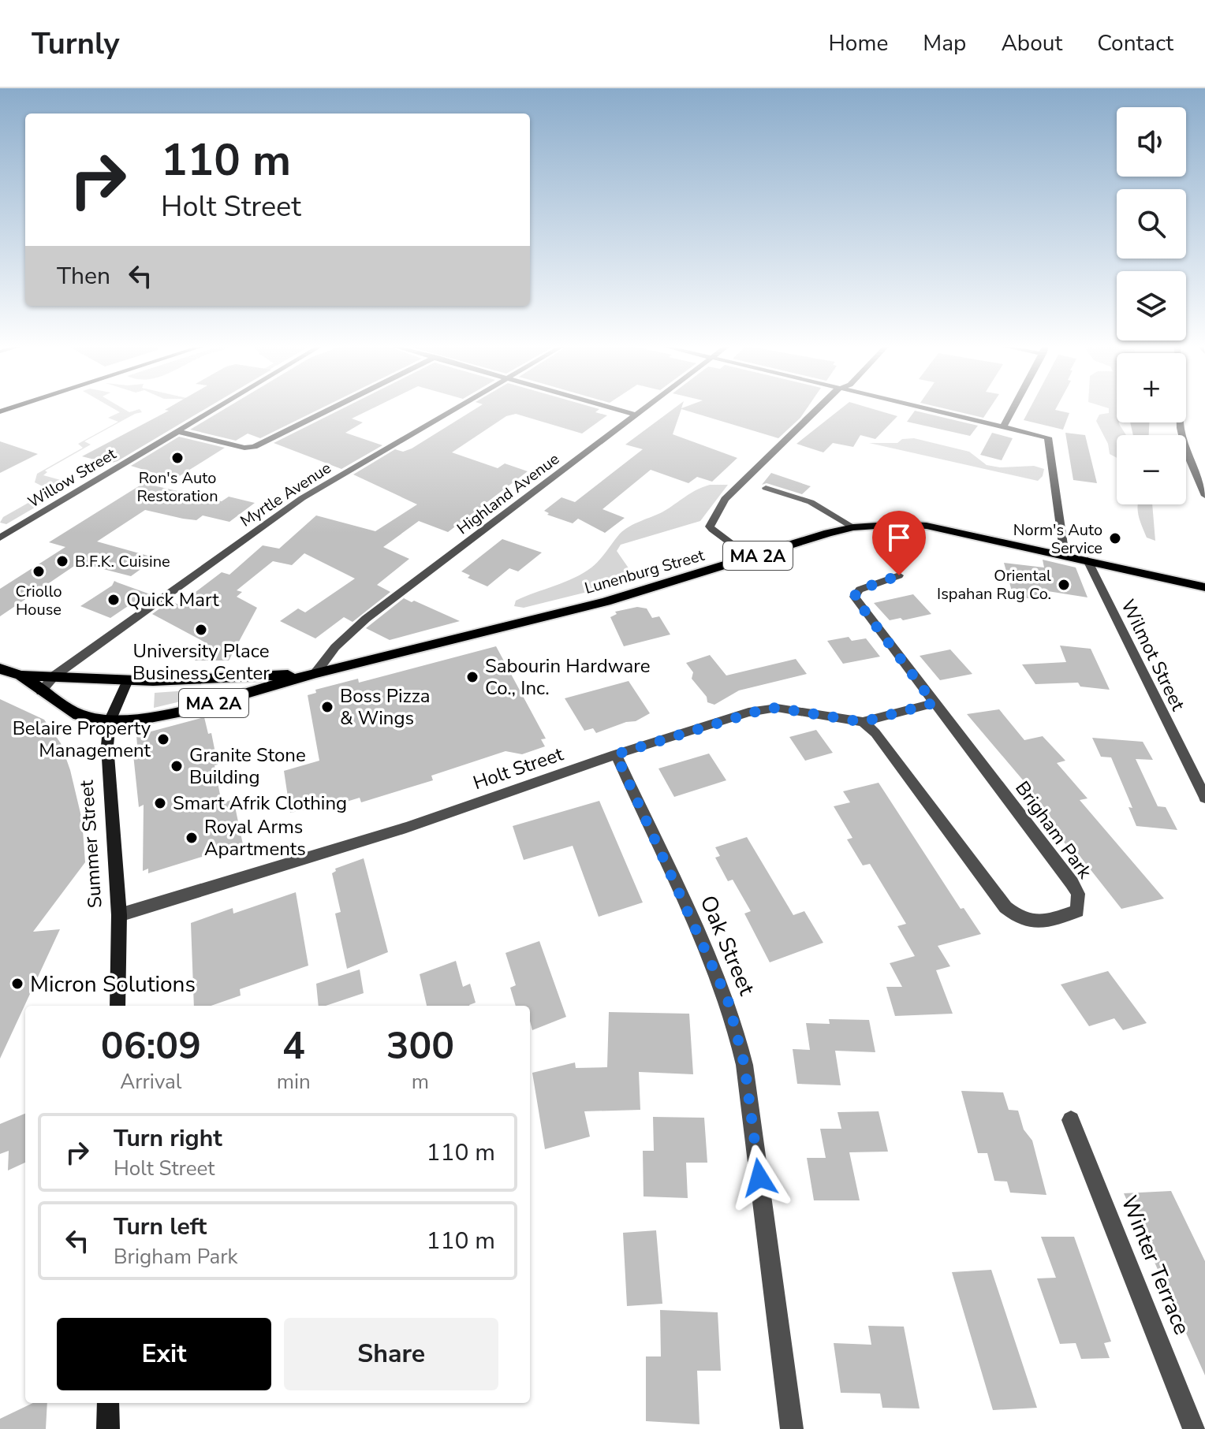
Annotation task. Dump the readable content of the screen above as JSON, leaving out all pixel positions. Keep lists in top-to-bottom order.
{
  "streets": {
    "main road": ["MA 2A", "Lunenburg Street", "Summer Street"],
    "street": [
      "Willow Street",
      "Highland Avenue",
      "Myrtle Avenue",
      "Wilmot Street",
      "Holt Street",
      "Brigham Park",
      "Oak Street",
      "Winter Terrace"
    ]
  },
  "crossings": [
    ["Highland Avenue", "Lunenburg Street"],
    ["Myrtle Avenue", "MA 2A"],
    ["MA 2A", "Lunenburg Street"],
    ["MA 2A", "Summer Street"],
    ["Lunenburg Street", "Wilmot Street"],
    ["Lunenburg Street", "Summer Street"],
    ["Holt Street", "Brigham Park"],
    ["Holt Street", "Summer Street"],
    ["Holt Street", "Oak Street"]
  ],
  "places": [
    "Ron's Auto Restoration",
    "Norm's Auto Service",
    "B.F.K. Cuisine",
    "Criollo House",
    "Oriental Ispahan Rug Co.",
    "Quick Mart",
    "University Place Business Center",
    "Sabourin Hardware Co., Inc.",
    "Boss Pizza & Wings",
    "Belaire Property Management",
    "Granite Stone Building",
    "Smart Afrik Clothing",
    "Royal Arms Apartments",
    "Micron Solutions"
  ],
  "page": {
    "header": "Turnly",
    "nav": [
      "Home",
      "Map",
      "About",
      "Contact"
    ],
    "map_buttons": ["+", "−"],
    "turn": ["110 m", "Holt Street"],
    "then": "Then",
    "eta": [
      "06:09",
      "Arrival",
      "4",
      "min",
      "300",
      "m"
    ],
    "list": [
      {
        "name": "Turn right",
        "note": "Holt Street",
        "value": "110 m"
      },
      {
        "name": "Turn left",
        "note": "Brigham Park",
        "value": "110 m"
      }
    ],
    "buttons": ["Exit", "Share"]
  }
}
